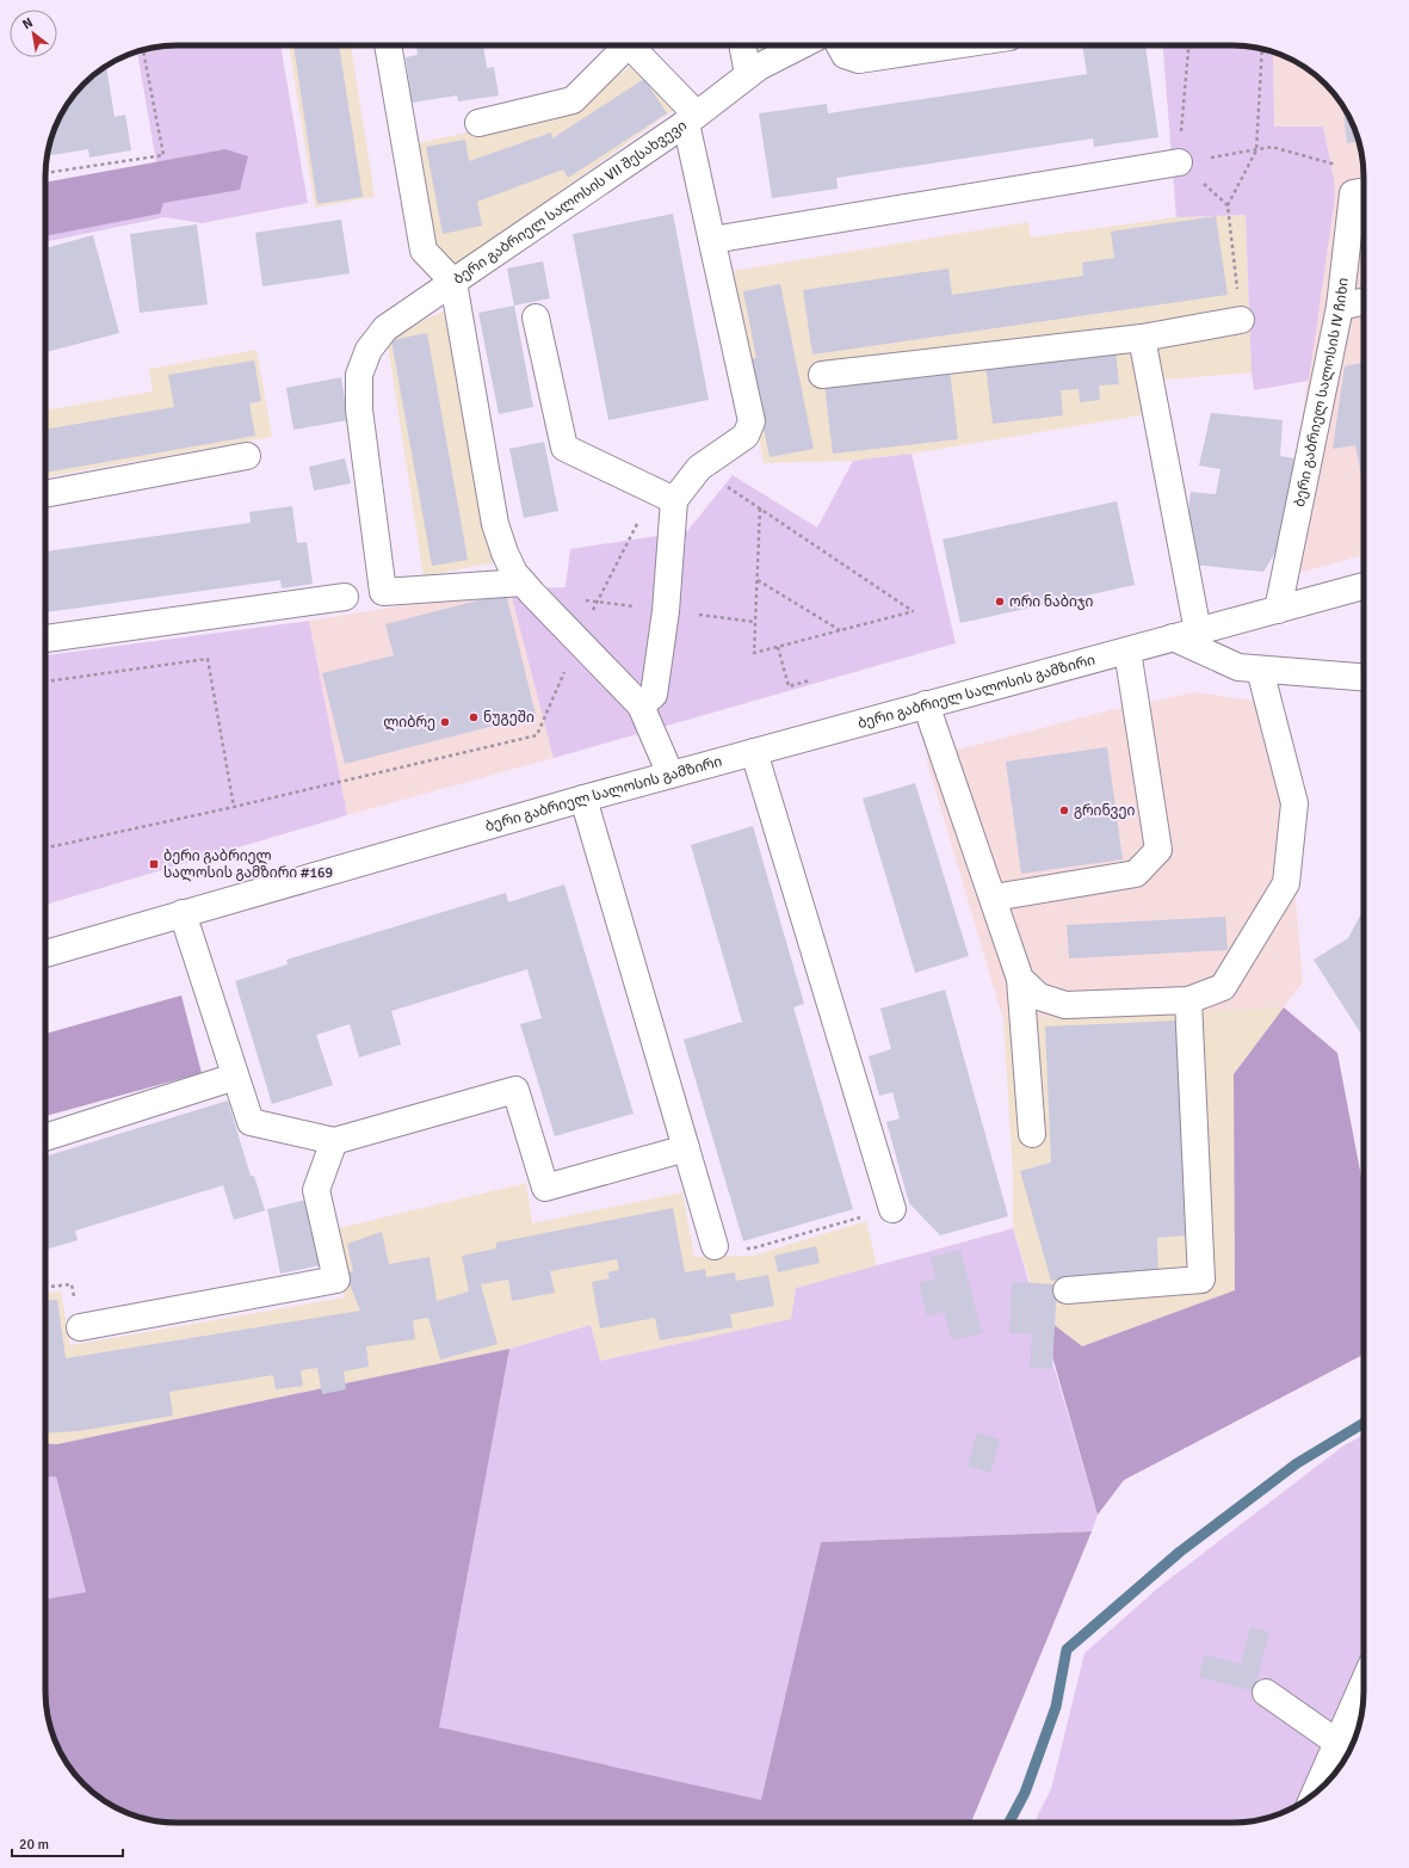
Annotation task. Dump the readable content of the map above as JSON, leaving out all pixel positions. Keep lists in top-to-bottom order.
{
  "streets": {
    "main road": ["ბერი გაბრიელ სალოსის VII შესახვევი", "ბერი გაბრიელ სალოსის IV ჩიხი", "ბერი გაბრიელ სალოსის გამზირი"]
  },
  "crossings": [
    ["ბერი გაბრიელ სალოსის VII შესახვევი", "ბერი გაბრიელ სალოსის გამზირი"],
    ["ბერი გაბრიელ სალოსის IV ჩიხი", "ბერი გაბრიელ სალოსის გამზირი"]
  ],
  "places": {
    "other": [
      "ორი ნაბიჯი",
      "ნუგეში",
      "ლიბრე",
      "გრინვეი"
    ],
    "transit": ["ბერი გაბრიელ სალოსის გამზირი #169"]
  },
  "scale_bar": "20 m",
  "north": "top left"
}
